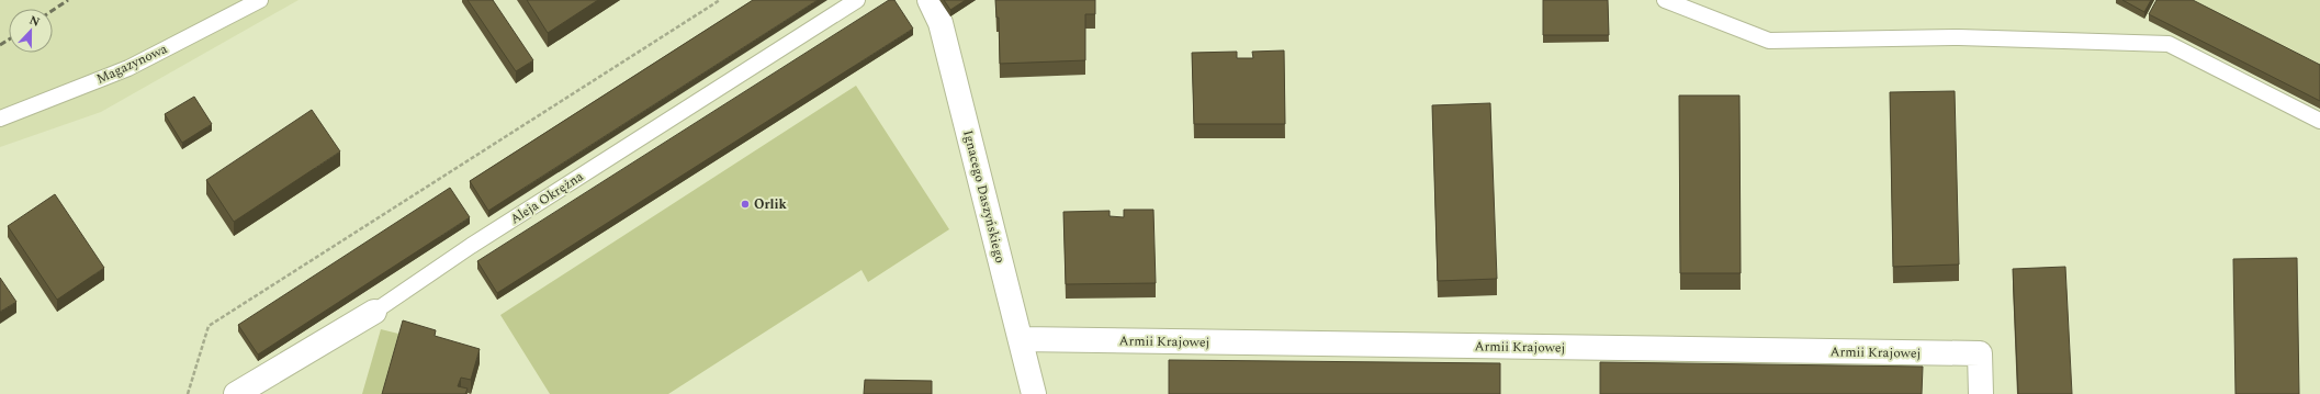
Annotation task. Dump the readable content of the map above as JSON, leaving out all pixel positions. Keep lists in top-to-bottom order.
{
  "streets": {
    "street": ["Ignacego Daszyńskiego", "Aleja Okrężna", "Armii Krajowej"],
    "lane": ["Magazynowa"]
  },
  "crossings": [
    ["Ignacego Daszyńskiego", "Armii Krajowej"]
  ],
  "places": ["Orlik"],
  "north": "top"
}
